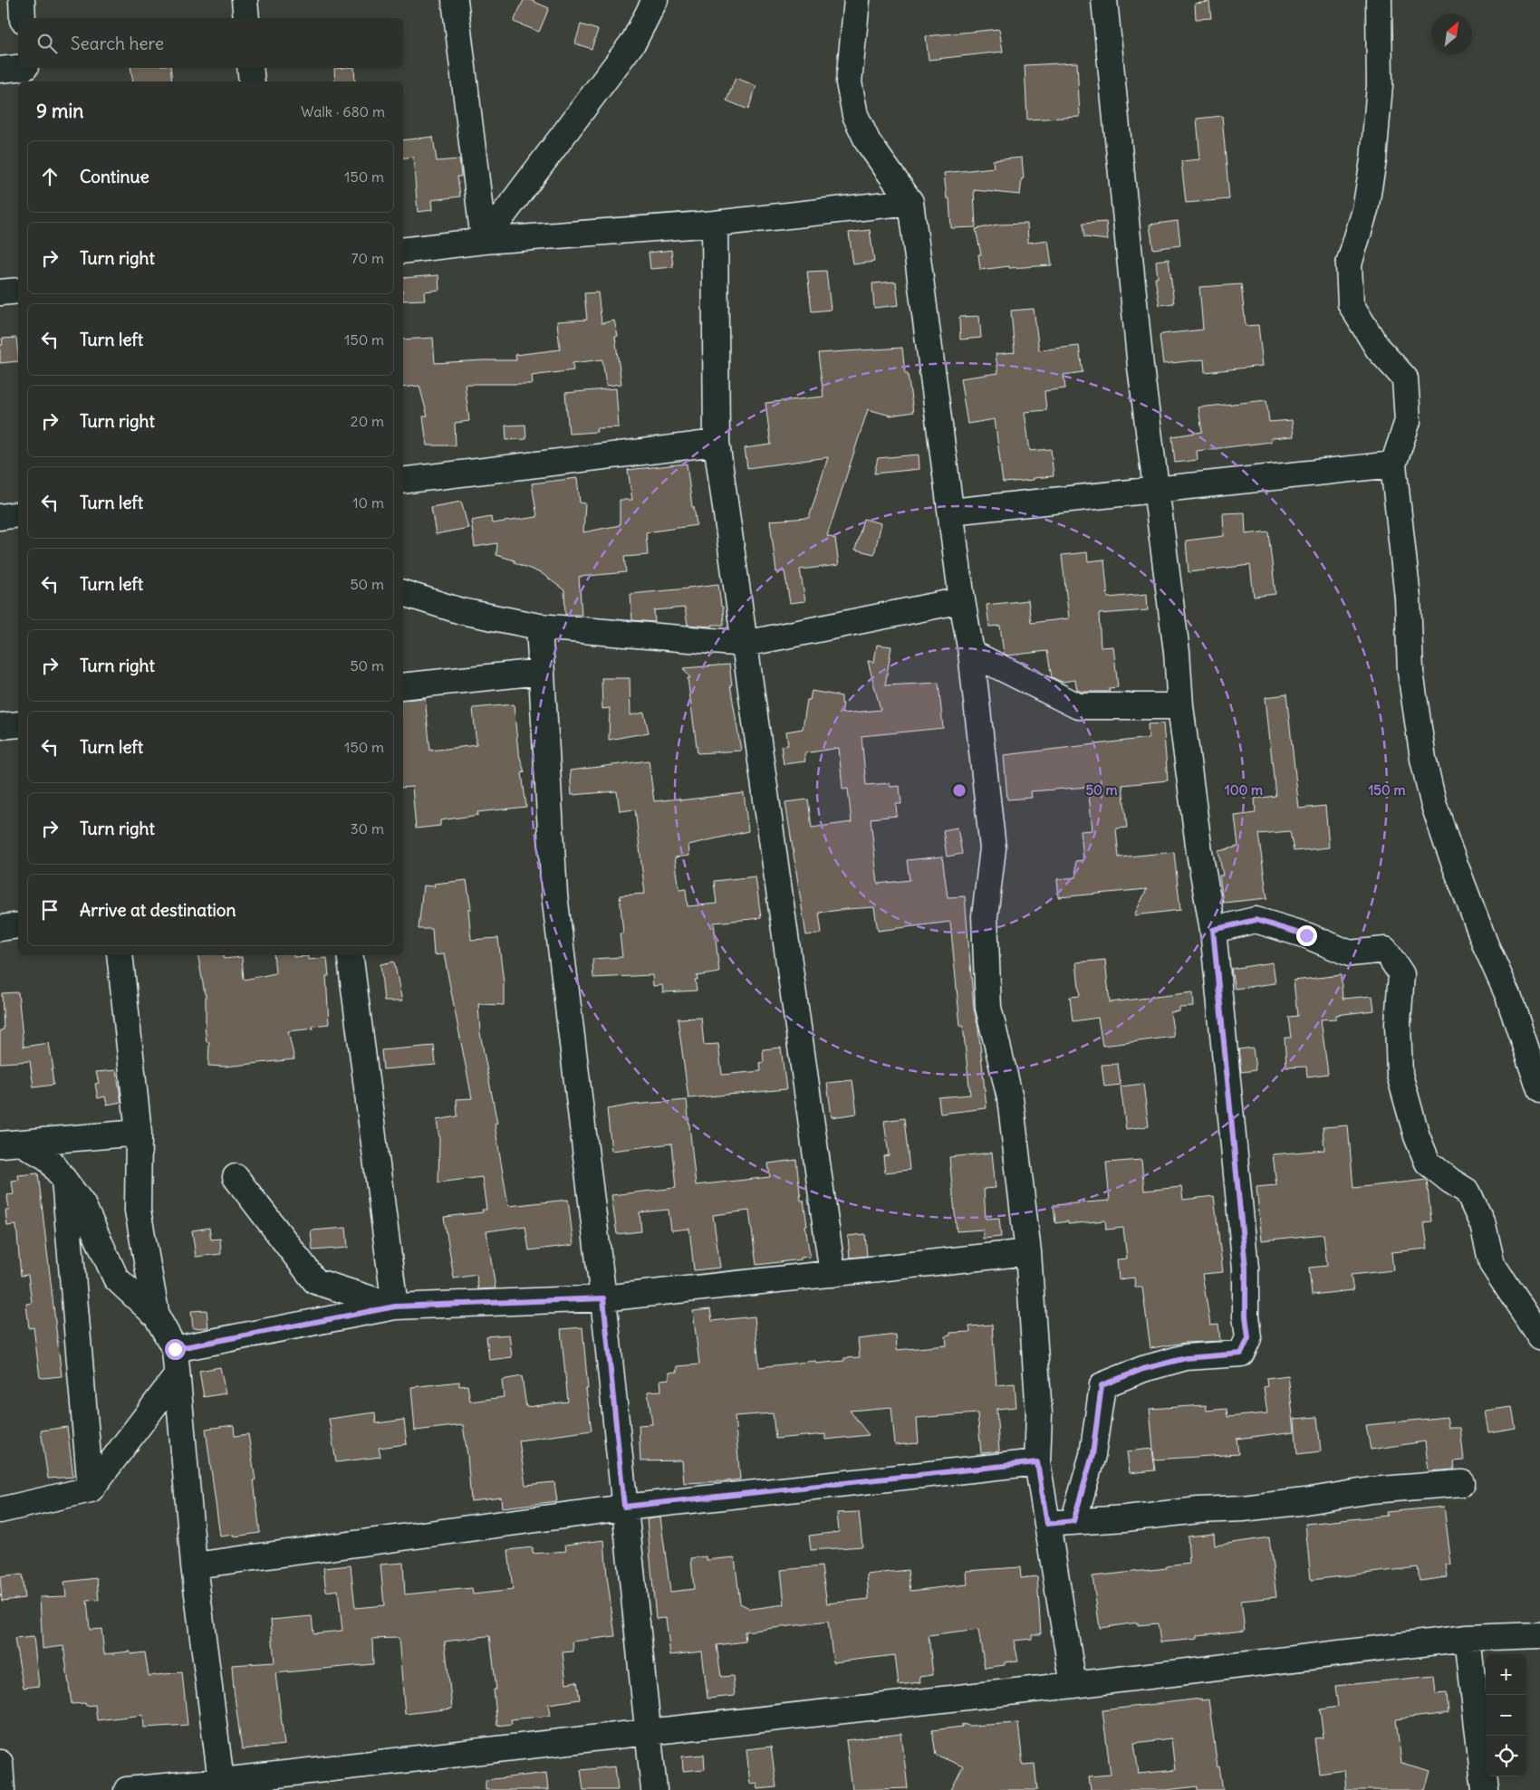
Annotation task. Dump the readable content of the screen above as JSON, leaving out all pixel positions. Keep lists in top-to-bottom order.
{
  "north": "top right",
  "page": {
    "search": "Search here",
    "heading": ["9 min", "Walk · 680 m"],
    "list": [
      ["Continue", "150 m"],
      ["Turn right", "70 m"],
      ["Turn left", "150 m"],
      ["Turn right", "20 m"],
      ["Turn left", "10 m"],
      ["Turn left", "50 m"],
      ["Turn right", "50 m"],
      ["Turn left", "150 m"],
      ["Turn right", "30 m"],
      "Arrive at destination"
    ],
    "map_buttons": ["+", "−"]
  },
  "rings": ["50 m", "100 m", "150 m"]
}
